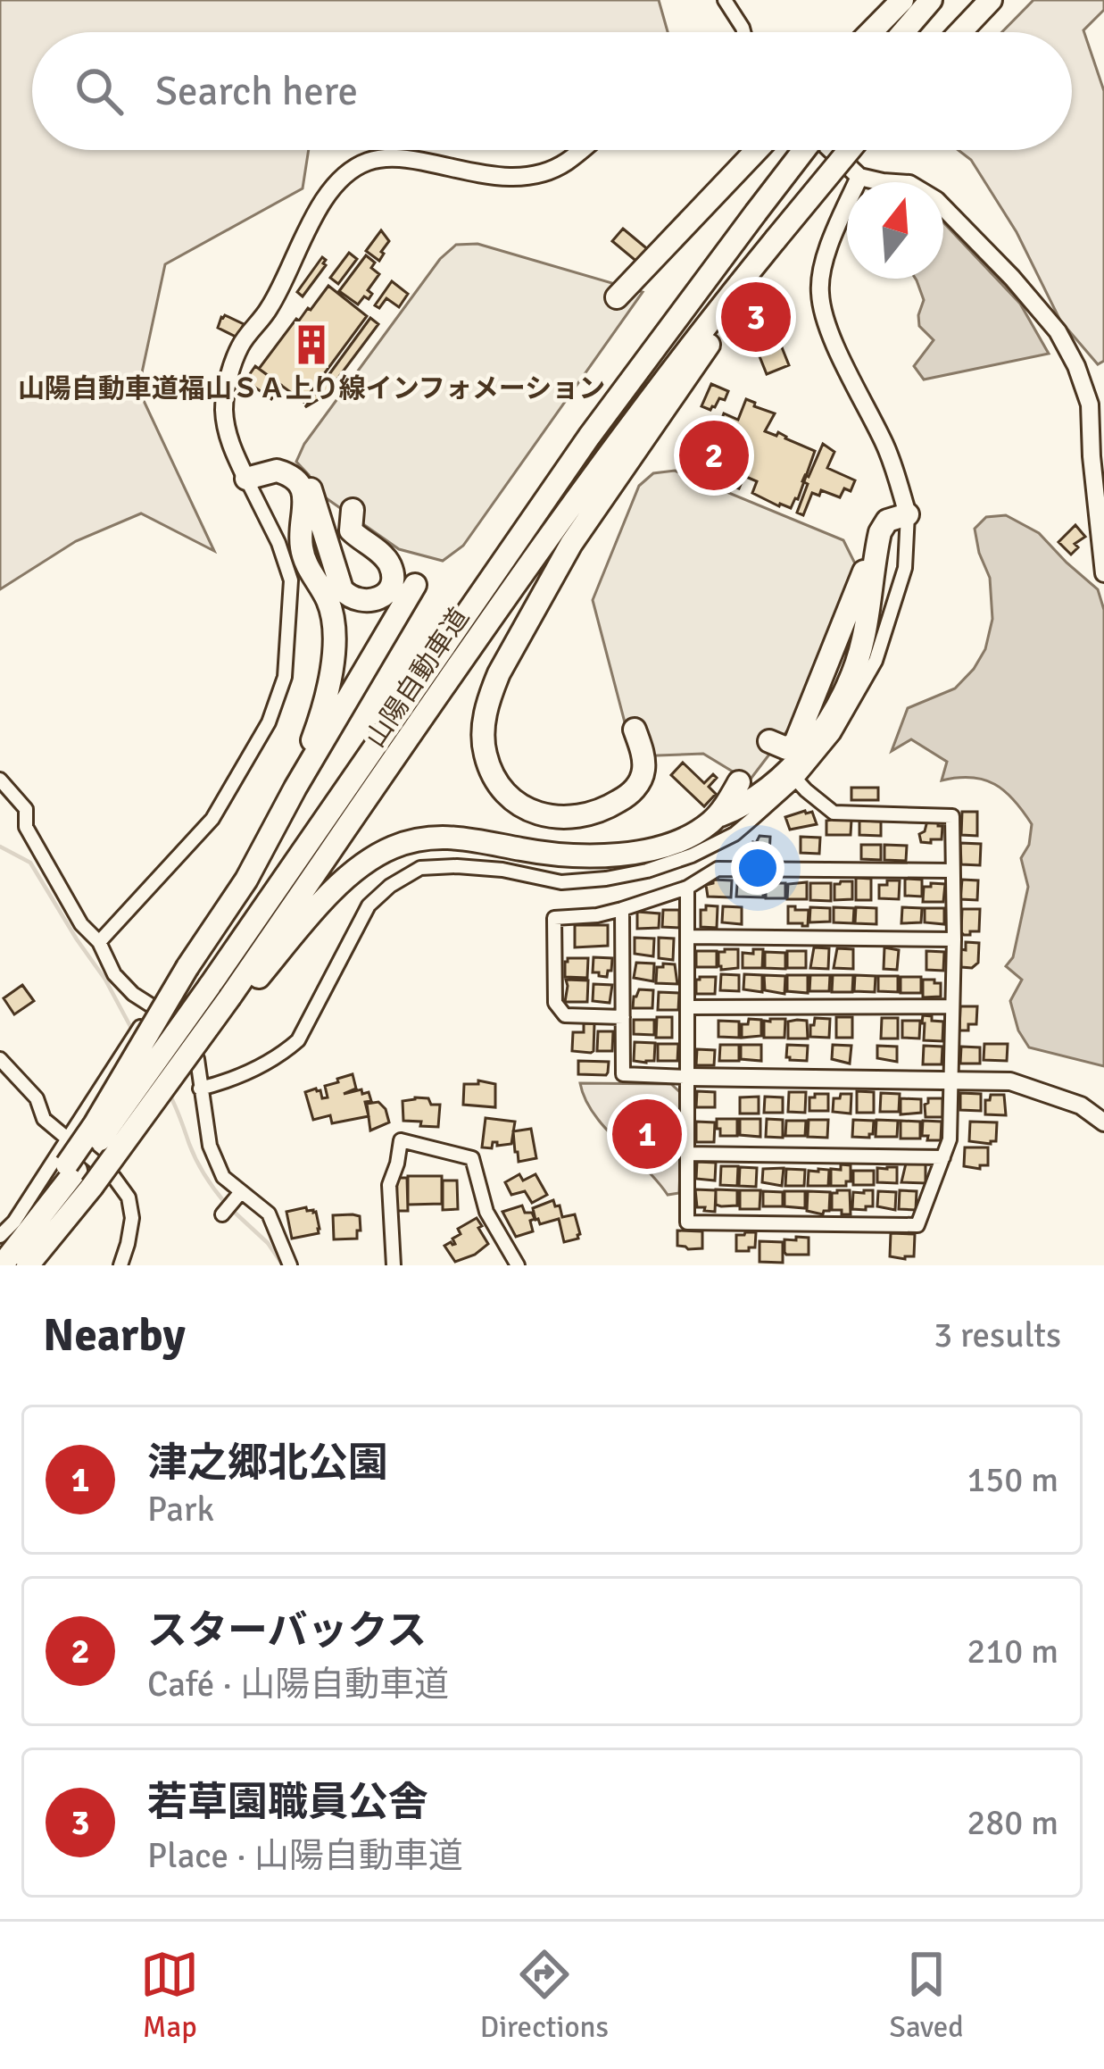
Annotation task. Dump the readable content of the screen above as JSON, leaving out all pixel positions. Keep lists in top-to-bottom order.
{
  "streets": {
    "highway": ["山陽自動車道"]
  },
  "places": {
    "building": ["山陽自動車道福山ＳＡ上り線インフォメーション"]
  },
  "north": "top",
  "page": {
    "search": "Search here",
    "pins": ["3", "2", "1"],
    "heading": ["Nearby", "3 results"],
    "list": [
      {
        "mark": "1",
        "name": "津之郷北公園",
        "note": "Park",
        "value": "150 m"
      },
      {
        "mark": "2",
        "name": "スターバックス",
        "note": "Café · 山陽自動車道",
        "value": "210 m"
      },
      {
        "mark": "3",
        "name": "若草園職員公舎",
        "note": "Place · 山陽自動車道",
        "value": "280 m"
      }
    ],
    "nav": ["Map", "Directions", "Saved"]
  }
}
